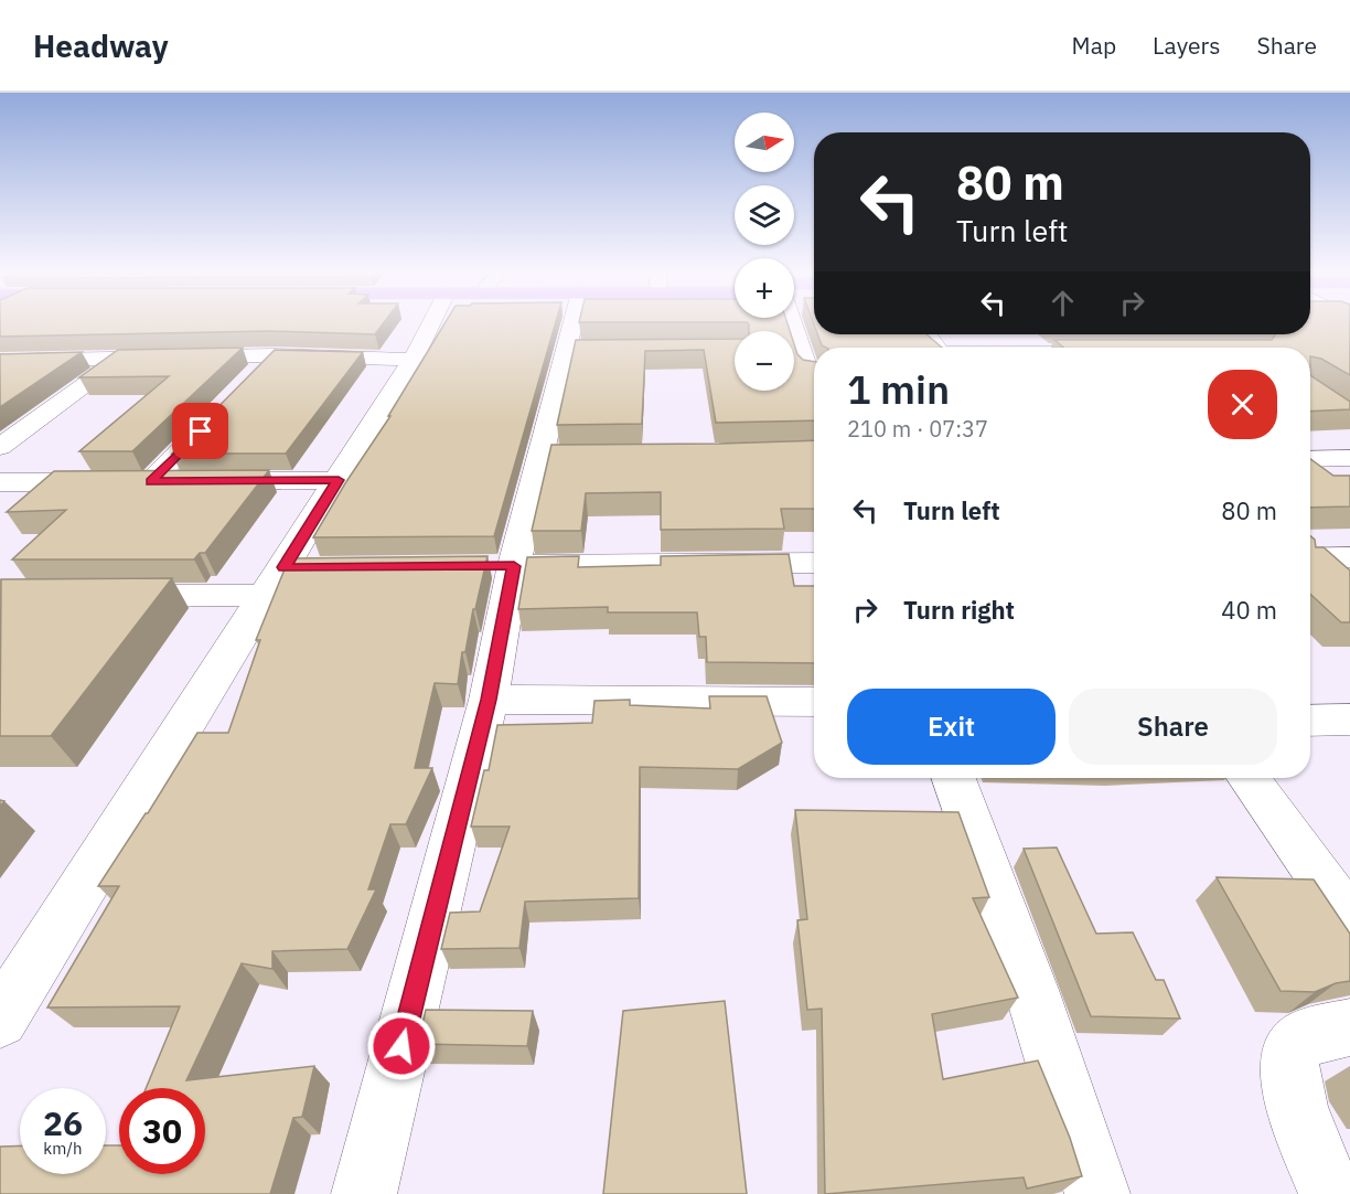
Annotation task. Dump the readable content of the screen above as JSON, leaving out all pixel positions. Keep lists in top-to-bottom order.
{
  "north": "right",
  "page": {
    "header": "Headway",
    "nav": ["Map", "Layers", "Share"],
    "map_buttons": ["+", "−"],
    "turn": ["80 m", "Turn left"],
    "heading": ["1 min", "210 m · 07:37"],
    "list": [
      {
        "name": "Turn left",
        "value": "80 m"
      },
      {
        "name": "Turn right",
        "value": "40 m"
      }
    ],
    "buttons": ["Exit", "Share"],
    "speed": "26 km/h",
    "limit": "30"
  }
}
